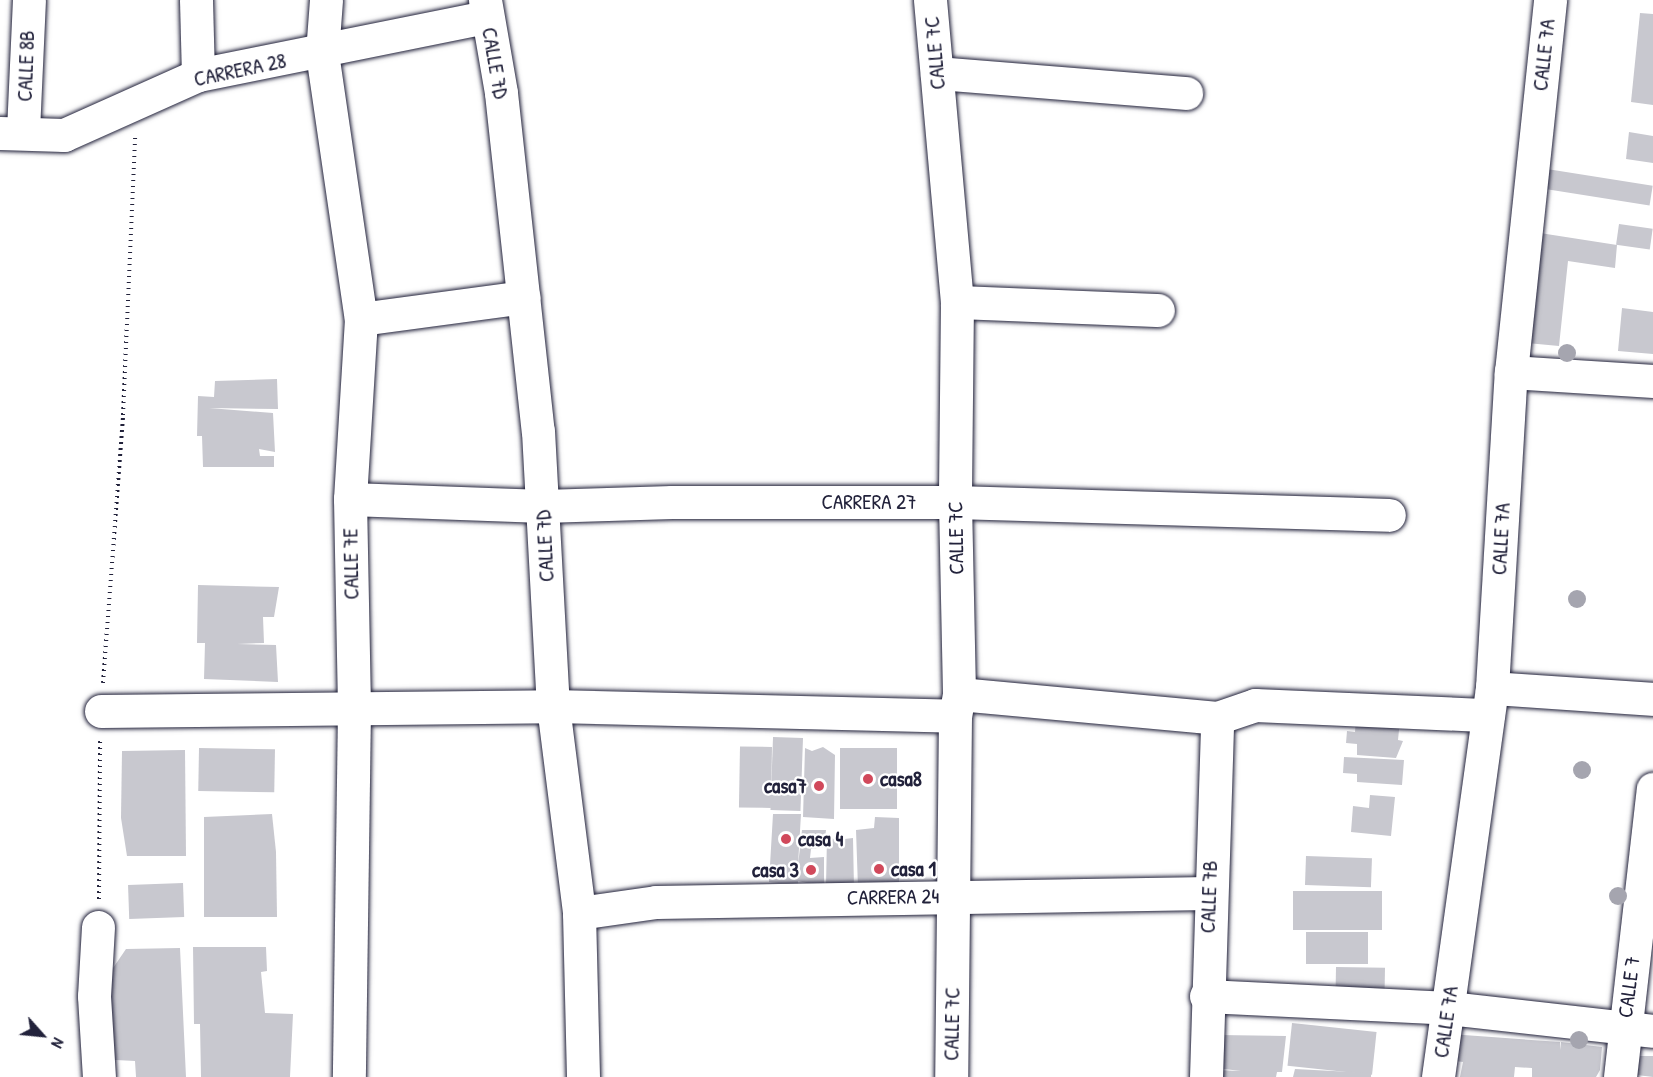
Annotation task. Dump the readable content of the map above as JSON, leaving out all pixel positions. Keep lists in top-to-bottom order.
{
  "streets": {
    "street": [
      "CALLE 7C",
      "CALLE 7A",
      "CALLE 7D",
      "CALLE 8B",
      "CARRERA 28",
      "CARRERA 27",
      "CALLE 7E",
      "CARRERA 24",
      "CALLE 7B",
      "CALLE 7"
    ]
  },
  "crossings": [
    ["CALLE 7C", "CARRERA 27"],
    ["CALLE 7C", "CARRERA 24"],
    ["CALLE 7D", "CARRERA 28"],
    ["CALLE 7D", "CARRERA 27"],
    ["CALLE 7D", "CARRERA 24"],
    ["CALLE 8B", "CARRERA 28"],
    ["CARRERA 28", "CALLE 7E"],
    ["CARRERA 27", "CALLE 7E"],
    ["CARRERA 24", "CALLE 7B"]
  ],
  "places": [
    "casa8",
    "casa7",
    "casa 4",
    "casa 1",
    "casa 3"
  ],
  "north": "bottom right"
}
